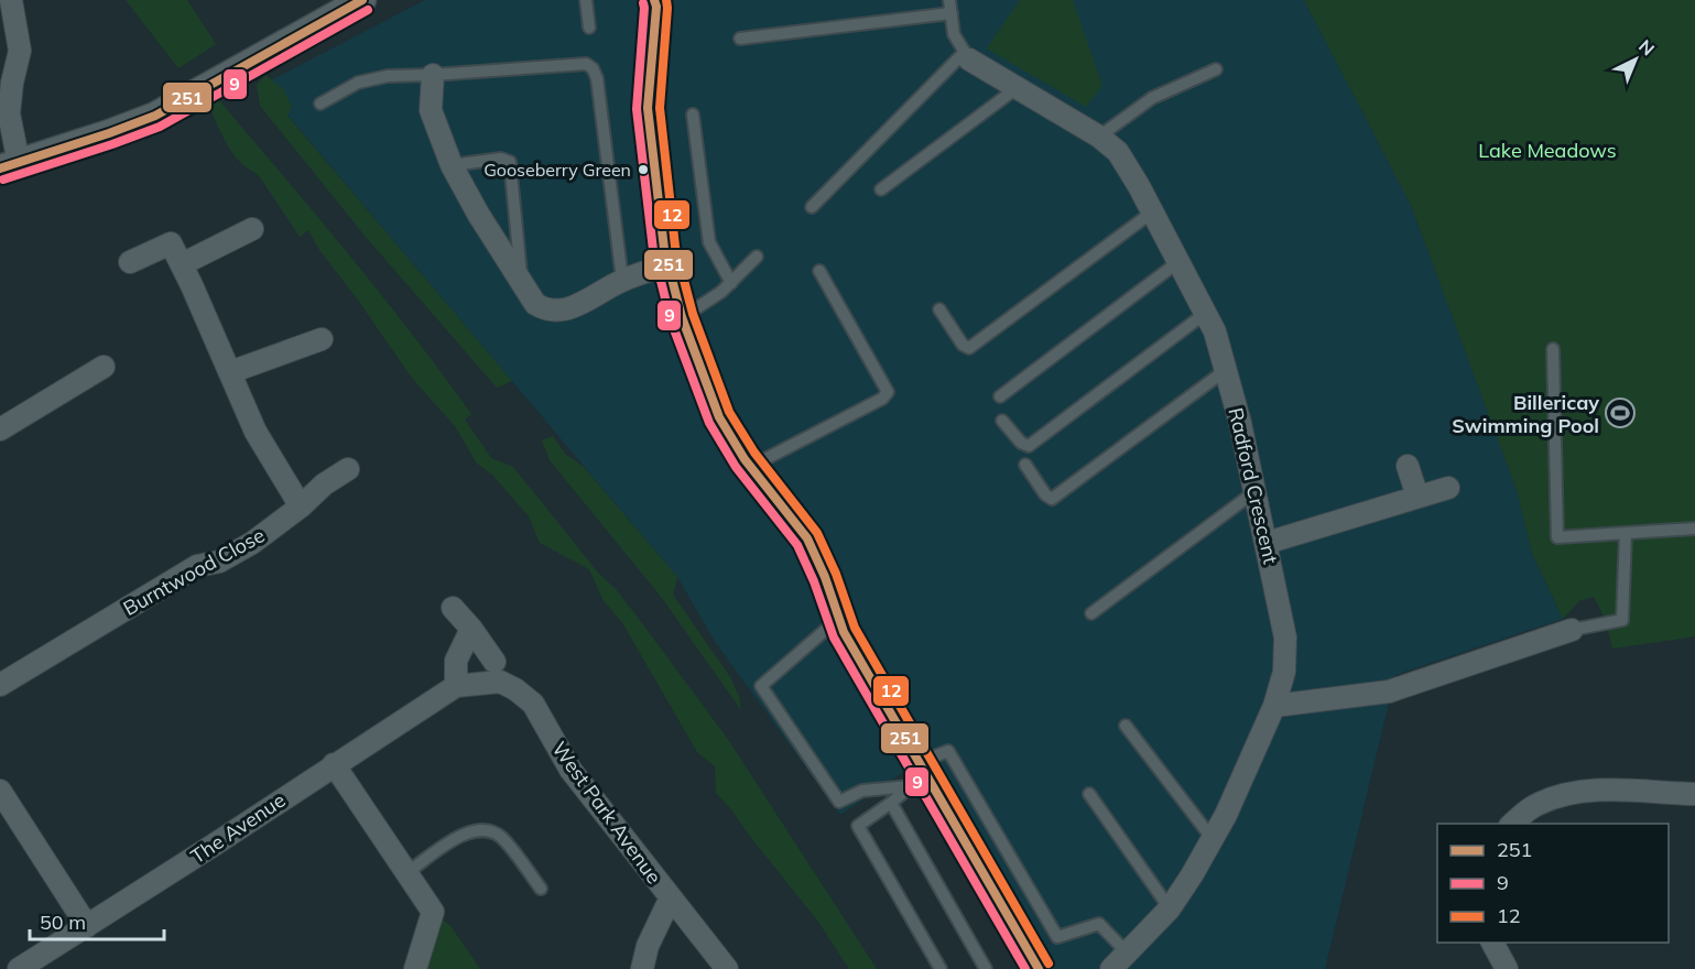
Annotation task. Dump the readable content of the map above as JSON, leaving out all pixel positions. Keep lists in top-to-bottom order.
{
  "streets": {
    "street": [
      "Radford Crescent",
      "Burntwood Close",
      "West Park Avenue",
      "The Avenue"
    ]
  },
  "crossings": [
    ["West Park Avenue", "The Avenue"]
  ],
  "parks": ["Lake Meadows"],
  "places": {
    "other": ["Gooseberry Green"],
    "sports": ["Billericay Swimming Pool"]
  },
  "lines": ["transit line 251", "transit line 12", "transit line 9"],
  "legend": ["251", "9", "12"],
  "scale_bar": "50 m",
  "north": "top right"
}
